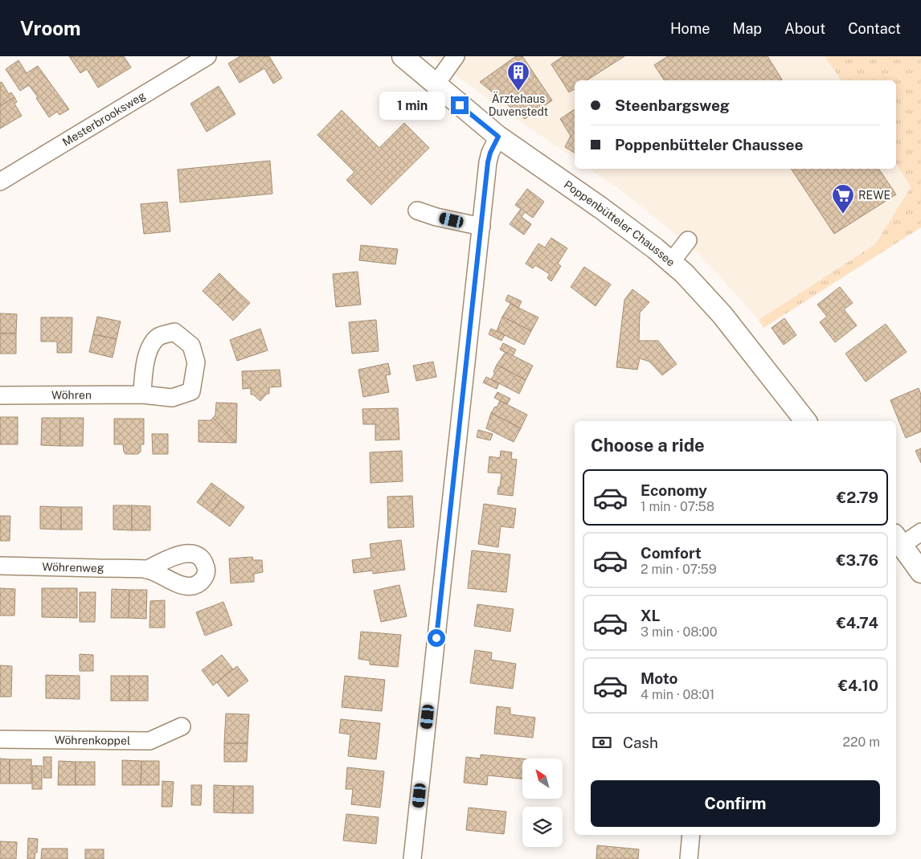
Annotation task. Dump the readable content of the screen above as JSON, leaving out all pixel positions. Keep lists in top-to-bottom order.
{
  "streets": {
    "main road": ["Poppenbütteler Chaussee"],
    "street": [
      "Mesterbrooksweg",
      "Wöhren",
      "Wöhrenweg",
      "Wöhrenkoppel"
    ]
  },
  "places": {
    "building": ["Ärztehaus Duvenstedt"],
    "supermarket": ["REWE"]
  },
  "north": "top left",
  "page": {
    "header": "Vroom",
    "nav": [
      "Home",
      "Map",
      "About",
      "Contact"
    ],
    "banner": ["Steenbargsweg", "Poppenbütteler Chaussee"],
    "bubble": "1 min",
    "heading": "Choose a ride",
    "list": [
      {
        "name": "Economy",
        "note": "1 min · 07:58",
        "value": "€2.79"
      },
      {
        "name": "Comfort",
        "note": "2 min · 07:59",
        "value": "€3.76"
      },
      {
        "name": "XL",
        "note": "3 min · 08:00",
        "value": "€4.74"
      },
      {
        "name": "Moto",
        "note": "4 min · 08:01",
        "value": "€4.10"
      }
    ],
    "pay": ["Cash", "220 m"],
    "buttons": "Confirm"
  }
}
